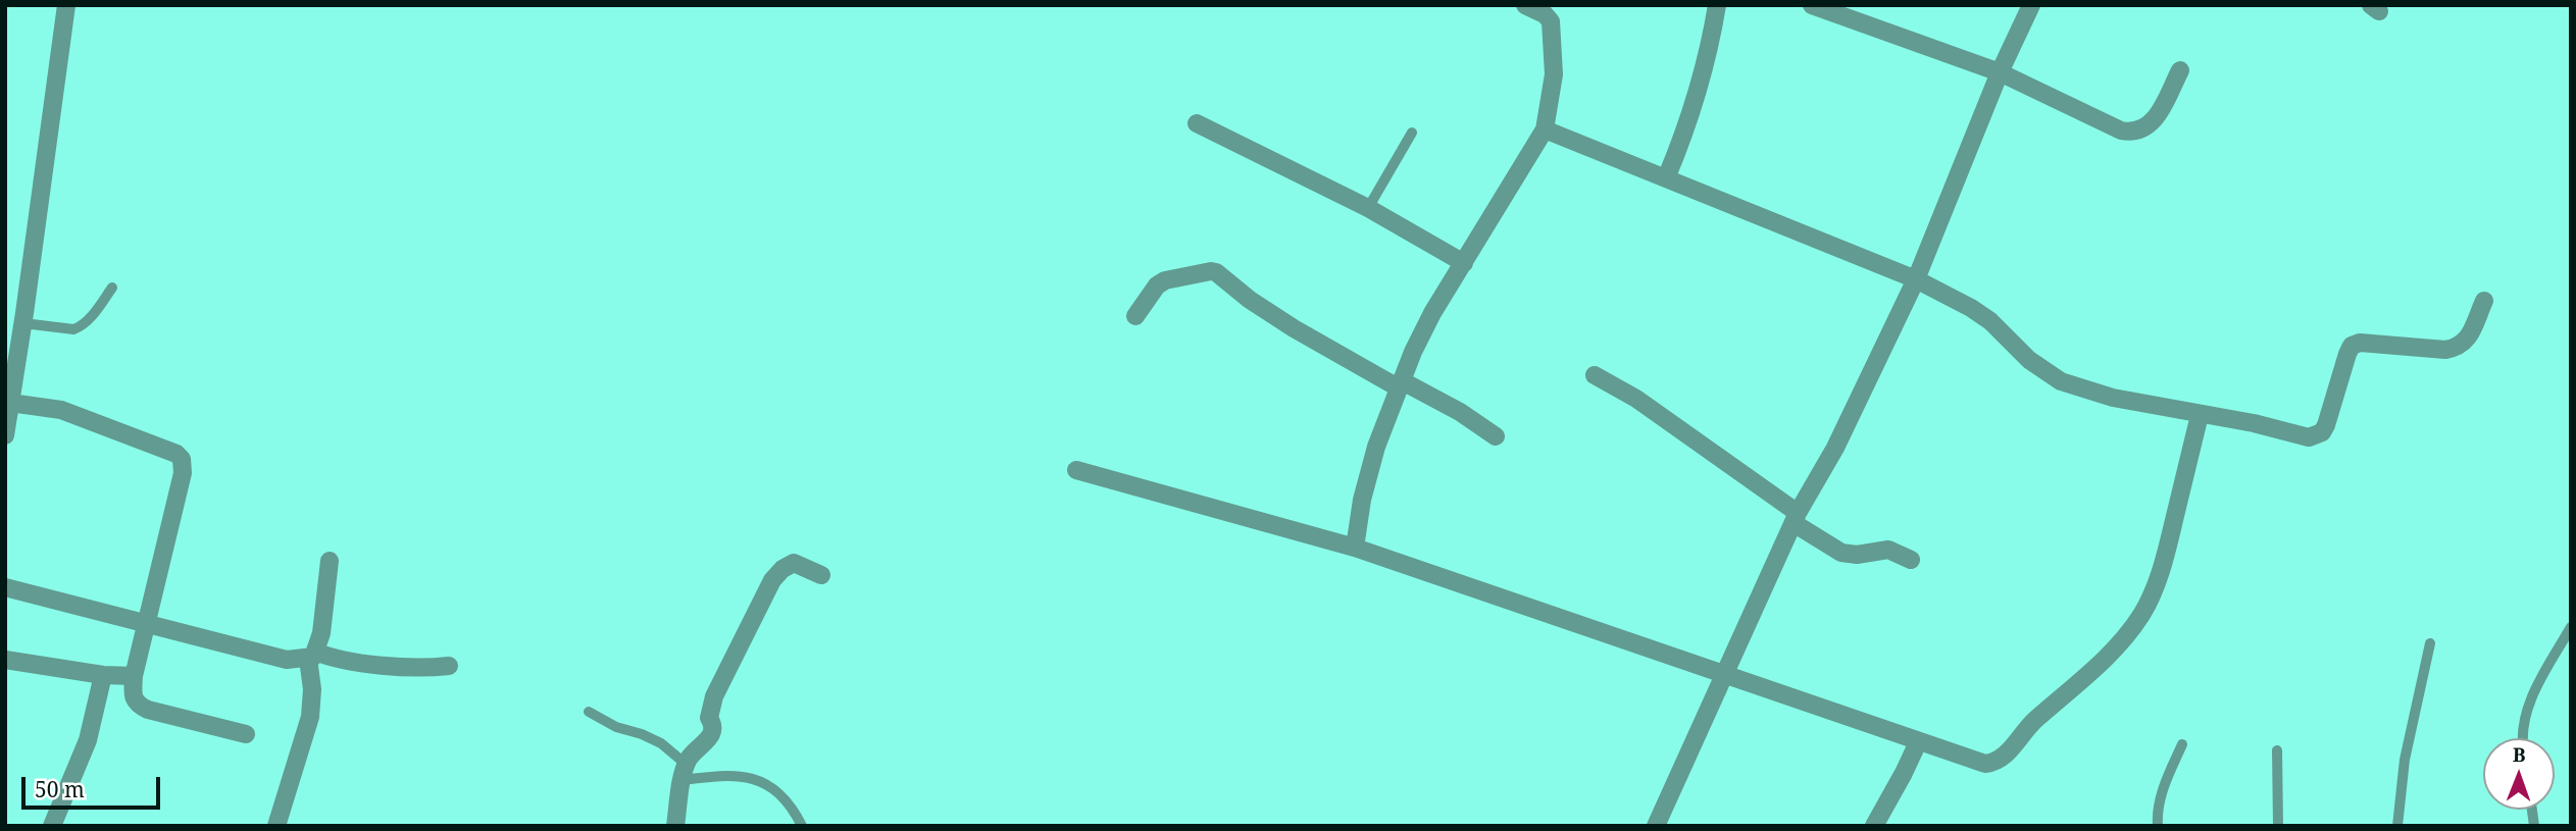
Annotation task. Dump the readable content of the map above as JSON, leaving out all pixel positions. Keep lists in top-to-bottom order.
{
  "scale_bar": "50 m",
  "north": "top"
}
